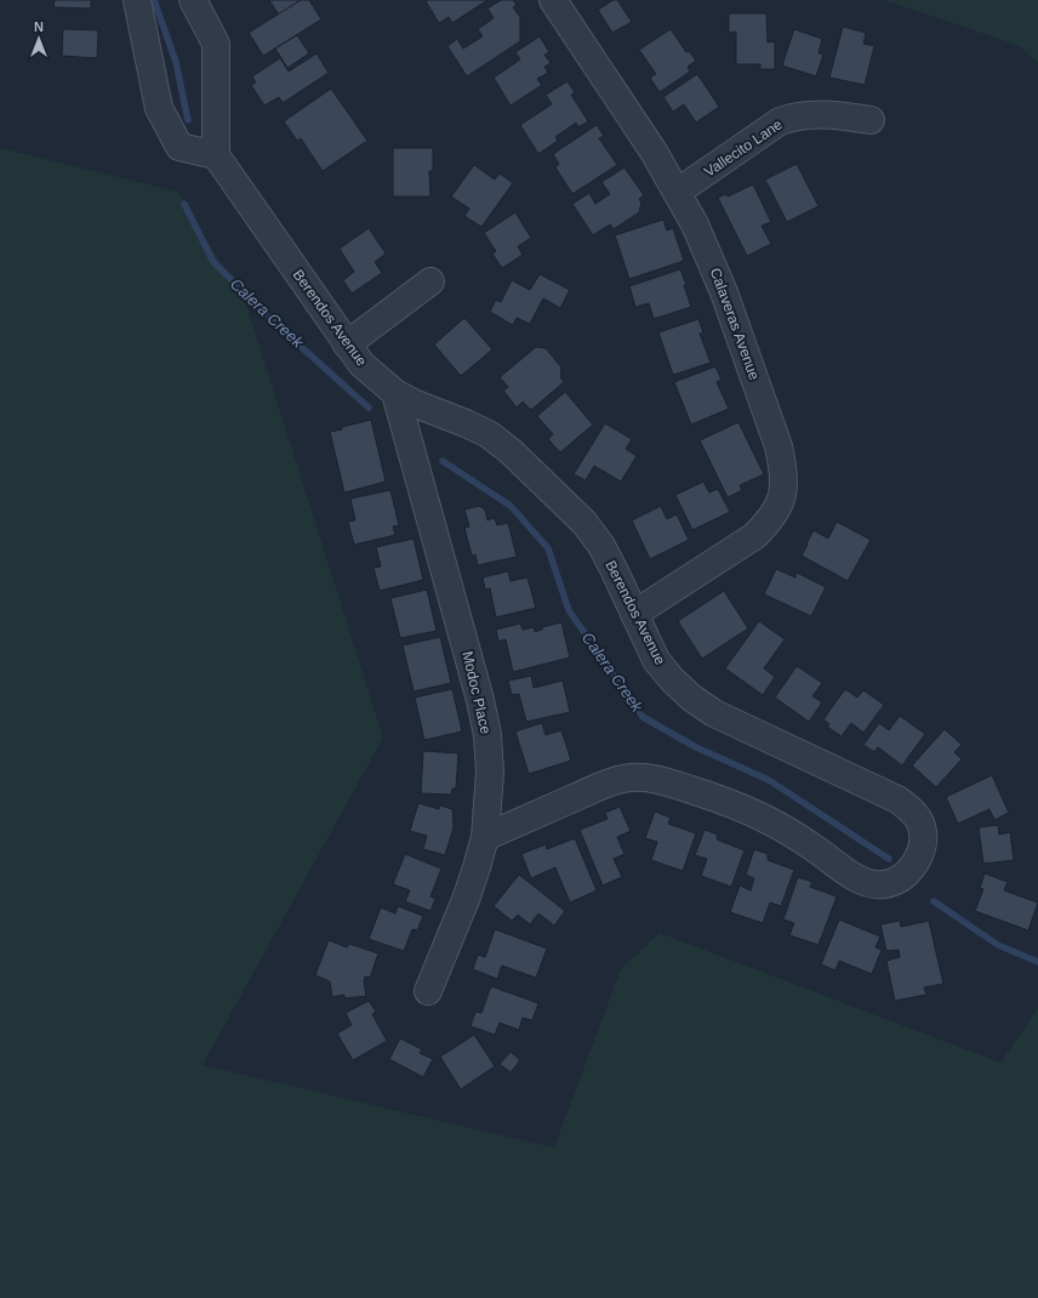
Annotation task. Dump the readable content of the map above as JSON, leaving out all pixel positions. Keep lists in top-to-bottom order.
{
  "streets": {
    "street": [
      "Vallecito Lane",
      "Berendos Avenue",
      "Calaveras Avenue",
      "Modoc Place"
    ]
  },
  "crossings": [
    ["Vallecito Lane", "Calaveras Avenue"],
    ["Berendos Avenue", "Calaveras Avenue"],
    ["Berendos Avenue", "Modoc Place"]
  ],
  "water": ["Calera Creek"],
  "north": "top"
}
